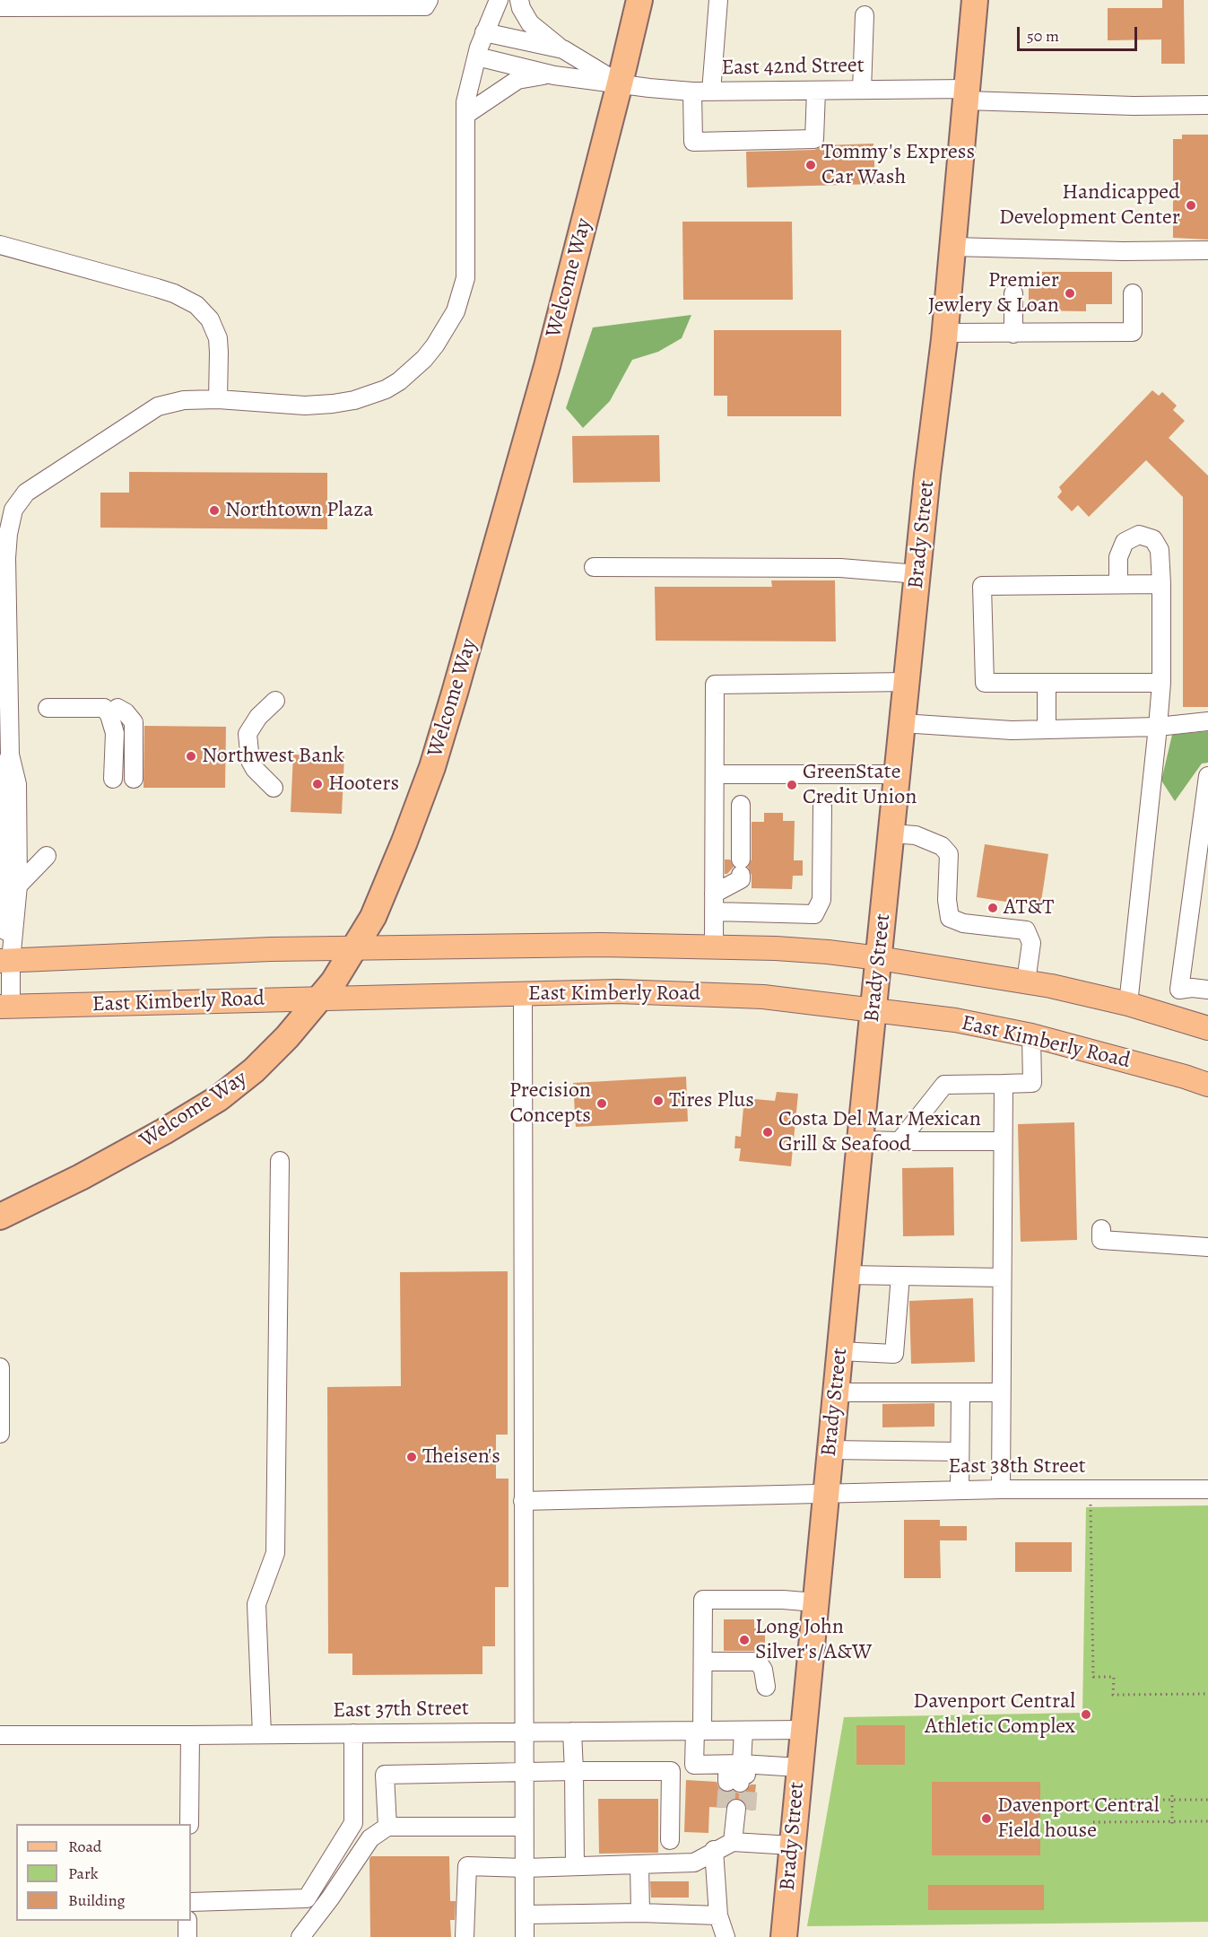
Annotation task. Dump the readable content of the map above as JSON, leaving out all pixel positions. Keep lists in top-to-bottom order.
{
  "streets": {
    "highway": ["Welcome Way", "Brady Street"],
    "main road": ["East Kimberly Road"],
    "street": ["East 42nd Street", "East 38th Street", "East 37th Street"]
  },
  "crossings": [
    ["East 42nd Street", "Welcome Way"],
    ["East 42nd Street", "Brady Street"],
    ["Welcome Way", "East Kimberly Road"],
    ["Brady Street", "East Kimberly Road"],
    ["Brady Street", "East 38th Street"],
    ["Brady Street", "East 37th Street"]
  ],
  "places": [
    "Tommy's Express Car Wash",
    "Handicapped Development Center",
    "Premier Jewlery & Loan",
    "Northtown Plaza",
    "Northwest Bank",
    "Hooters",
    "GreenState Credit Union",
    "AT&T",
    "Tires Plus",
    "Precision Concepts",
    "Costa Del Mar Mexican Grill & Seafood",
    "Theisen's",
    "Long John Silver's/A&W",
    "Davenport Central Athletic Complex",
    "Davenport Central Field house"
  ],
  "legend": ["Road", "Park", "Building"],
  "scale_bar": "50 m"
}
